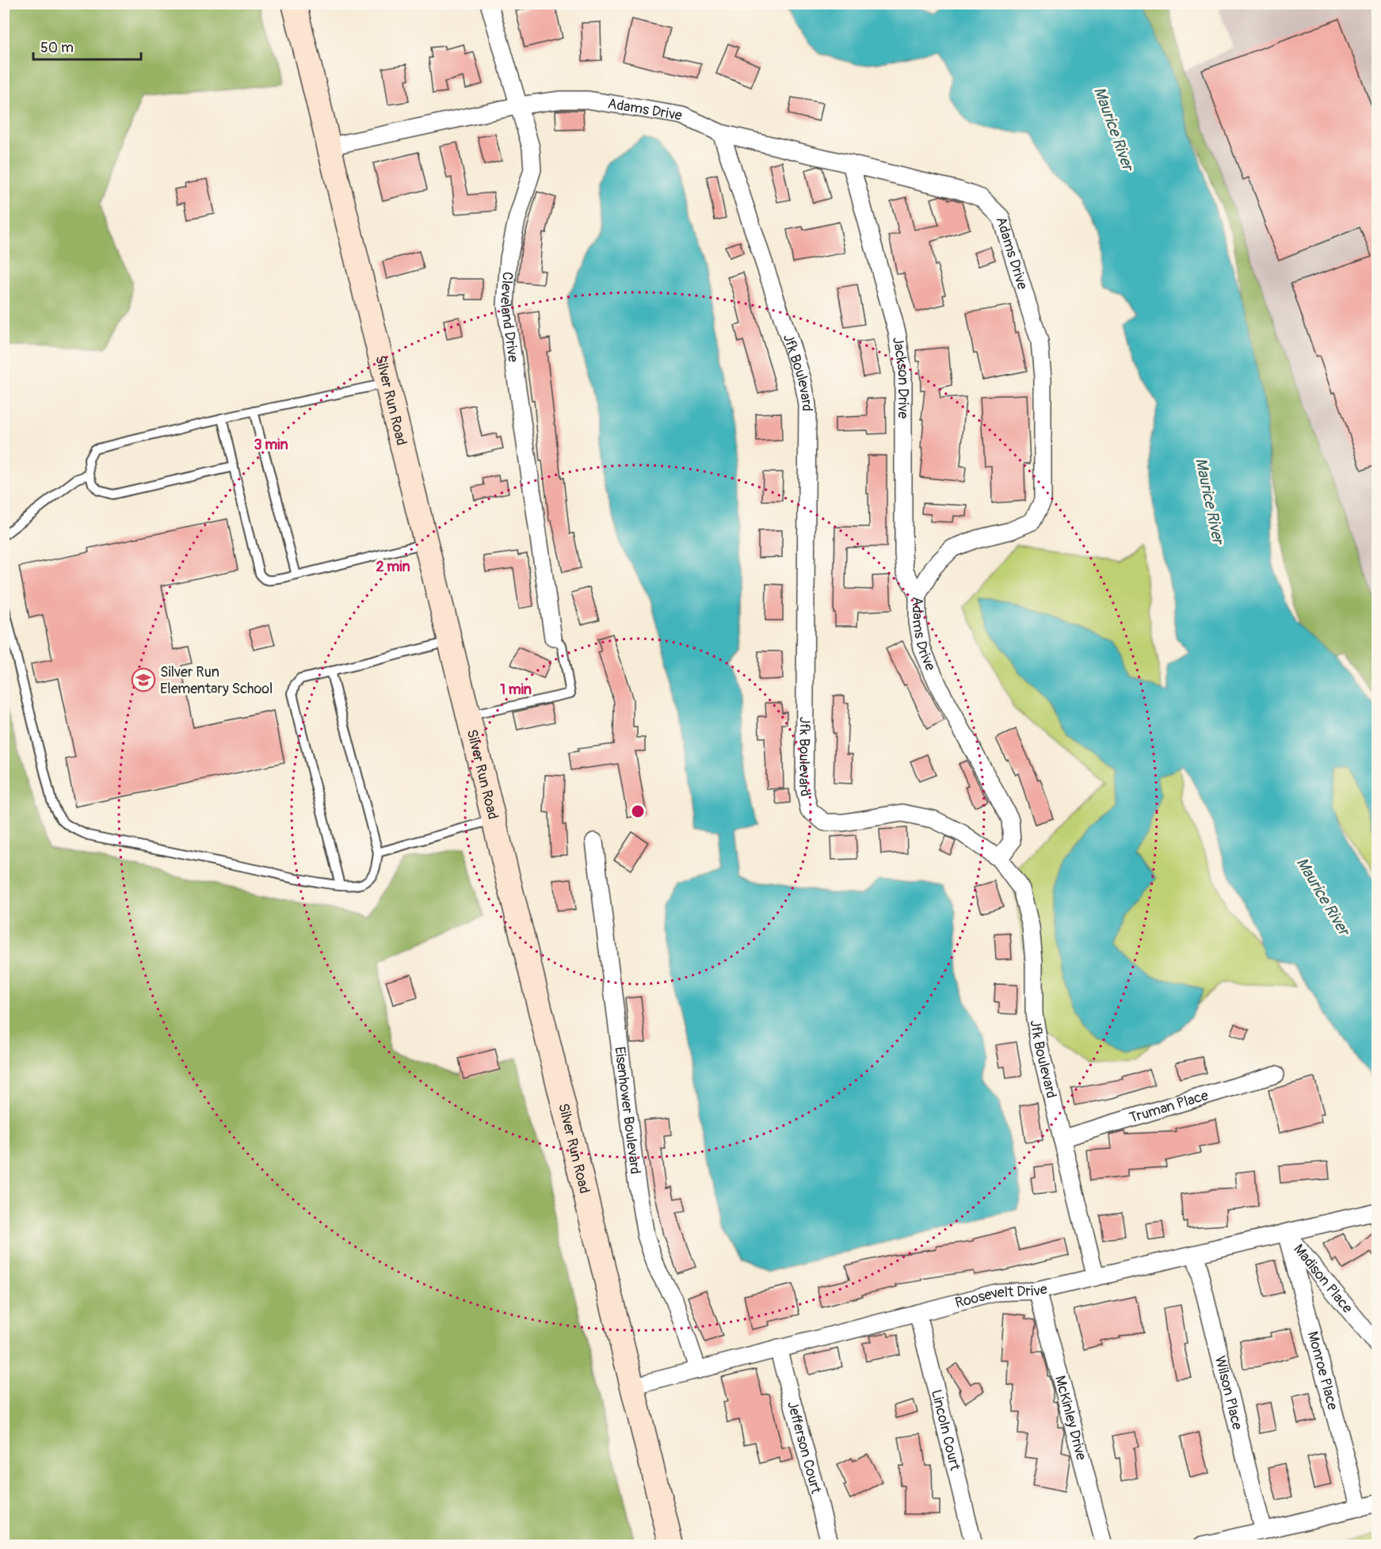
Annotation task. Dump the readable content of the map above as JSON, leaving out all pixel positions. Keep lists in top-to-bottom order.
{
  "streets": {
    "main road": ["Silver Run Road"],
    "street": [
      "Adams Drive",
      "Cleveland Drive",
      "Jfk Boulevard",
      "Jackson Drive",
      "Truman Place",
      "Eisenhower Boulevard",
      "Madison Place",
      "Roosevelt Drive",
      "Monroe Place",
      "Wilson Place",
      "McKinley Drive",
      "Lincoln Court",
      "Jefferson Court"
    ]
  },
  "crossings": [
    ["Adams Drive", "Cleveland Drive"],
    ["Adams Drive", "Jfk Boulevard"],
    ["Adams Drive", "Jackson Drive"],
    ["Adams Drive", "Silver Run Road"],
    ["Jfk Boulevard", "Truman Place"],
    ["Jfk Boulevard", "Roosevelt Drive"],
    ["Silver Run Road", "Roosevelt Drive"],
    ["Eisenhower Boulevard", "Roosevelt Drive"],
    ["Madison Place", "Roosevelt Drive"],
    ["Madison Place", "Monroe Place"],
    ["Roosevelt Drive", "Monroe Place"],
    ["Roosevelt Drive", "Wilson Place"],
    ["Roosevelt Drive", "McKinley Drive"],
    ["Roosevelt Drive", "Lincoln Court"],
    ["Roosevelt Drive", "Jefferson Court"]
  ],
  "water": ["Maurice River"],
  "places": {
    "school or university": ["Silver Run Elementary School"]
  },
  "scale_bar": "50 m",
  "rings": ["3 min", "2 min", "1 min"]
}
